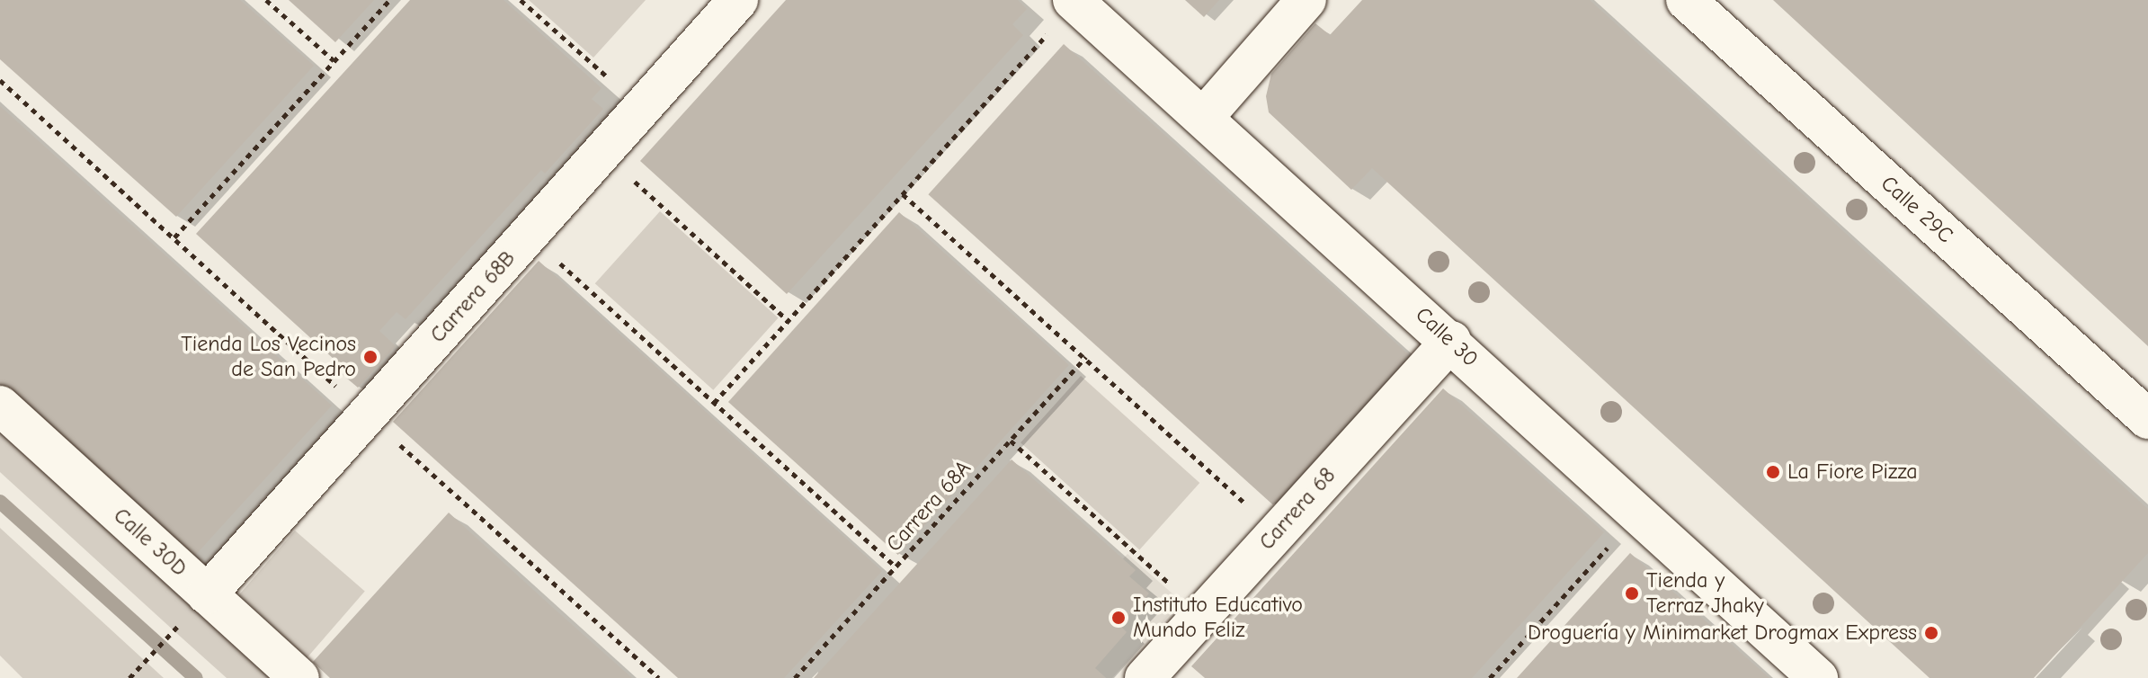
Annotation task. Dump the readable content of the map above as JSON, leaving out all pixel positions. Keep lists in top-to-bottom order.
{
  "streets": {
    "street": [
      "Calle 29C",
      "Carrera 68B",
      "Calle 30",
      "Carrera 68",
      "Calle 30D"
    ],
    "path": ["Carrera 68A"]
  },
  "crossings": [
    ["Carrera 68B", "Calle 30D"],
    ["Calle 30", "Carrera 68"]
  ],
  "places": [
    "Tienda Los Vecinos de San Pedro",
    "La Fiore Pizza",
    "Tienda y Terraz Jhaky",
    "Instituto Educativo Mundo Feliz",
    "Droguería y Minimarket Drogmax Express"
  ]
}
